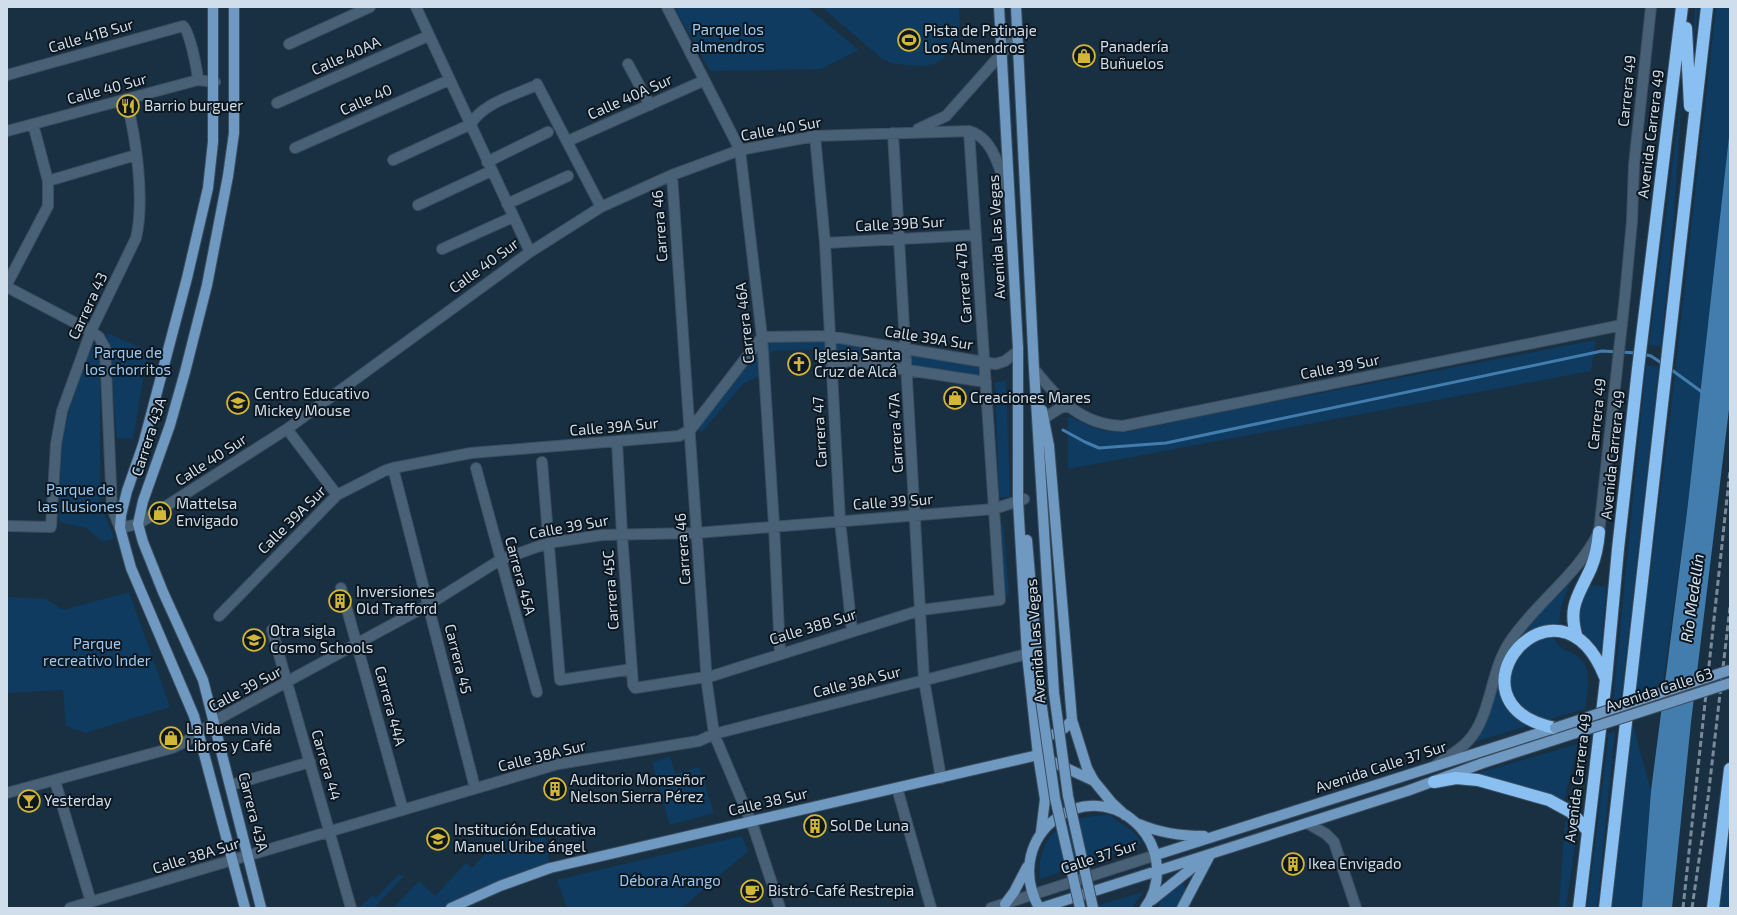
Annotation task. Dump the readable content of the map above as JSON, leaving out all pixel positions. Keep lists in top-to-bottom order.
{
  "streets": {
    "highway": ["Avenida Carrera 49"],
    "main road": [
      "Avenida Las Vegas",
      "Carrera 43A",
      "Avenida Calle 63",
      "Avenida Calle 37 Sur",
      "Calle 38 Sur",
      "Calle 37 Sur"
    ],
    "street": [
      "Calle 41B Sur",
      "Calle 40AA",
      "Calle 40 Sur",
      "Carrera 49",
      "Calle 40A Sur",
      "Calle 40",
      "Calle 39B Sur",
      "Carrera 46",
      "Carrera 47B",
      "Carrera 43",
      "Carrera 46A",
      "Calle 39A Sur",
      "Calle 39 Sur",
      "Carrera 47",
      "Carrera 47A",
      "Carrera 45A",
      "Carrera 45C",
      "Calle 38B Sur",
      "Carrera 45",
      "Calle 38A Sur",
      "Carrera 44A",
      "Carrera 44"
    ]
  },
  "crossings": [
    ["Calle 41B Sur", "Calle 40 Sur"],
    ["Calle 40 Sur", "Carrera 46"],
    ["Calle 40 Sur", "Avenida Las Vegas"],
    ["Calle 40 Sur", "Carrera 47B"],
    ["Calle 40 Sur", "Carrera 43"],
    ["Calle 40 Sur", "Carrera 46A"],
    ["Calle 40 Sur", "Carrera 47"],
    ["Calle 40 Sur", "Carrera 47A"],
    ["Calle 40 Sur", "Carrera 43A"],
    ["Carrera 49", "Calle 39 Sur"],
    ["Carrera 49", "Avenida Calle 37 Sur"],
    ["Calle 40A Sur", "Carrera 46A"],
    ["Calle 39B Sur", "Carrera 47B"],
    ["Calle 39B Sur", "Carrera 47"],
    ["Calle 39B Sur", "Carrera 47A"],
    ["Carrera 46", "Calle 39A Sur"],
    ["Carrera 46", "Calle 39 Sur"],
    ["Carrera 46", "Calle 38B Sur"],
    ["Carrera 46", "Calle 38A Sur"],
    ["Carrera 46", "Calle 38 Sur"],
    ["Avenida Las Vegas", "Calle 39A Sur"],
    ["Avenida Las Vegas", "Calle 39 Sur"],
    ["Avenida Las Vegas", "Calle 38A Sur"],
    ["Avenida Las Vegas", "Calle 38 Sur"],
    ["Carrera 47B", "Calle 39A Sur"],
    ["Carrera 47B", "Calle 39 Sur"],
    ["Carrera 47B", "Calle 38B Sur"],
    ["Carrera 43", "Carrera 43A"],
    ["Carrera 46A", "Calle 39A Sur"],
    ["Carrera 46A", "Calle 39 Sur"],
    ["Carrera 46A", "Calle 38B Sur"],
    ["Calle 39A Sur", "Carrera 47"],
    ["Calle 39A Sur", "Carrera 47A"],
    ["Calle 39A Sur", "Carrera 45C"],
    ["Calle 39A Sur", "Carrera 45"],
    ["Calle 39 Sur", "Carrera 47"],
    ["Calle 39 Sur", "Carrera 47A"],
    ["Calle 39 Sur", "Carrera 43A"],
    ["Calle 39 Sur", "Carrera 45A"],
    ["Calle 39 Sur", "Carrera 45C"],
    ["Calle 39 Sur", "Carrera 45"],
    ["Calle 39 Sur", "Carrera 44A"],
    ["Calle 39 Sur", "Carrera 44"],
    ["Carrera 47", "Calle 38B Sur"],
    ["Carrera 47A", "Calle 38B Sur"],
    ["Carrera 47A", "Calle 38A Sur"],
    ["Carrera 47A", "Calle 38 Sur"],
    ["Carrera 43A", "Calle 38A Sur"],
    ["Carrera 45C", "Calle 38B Sur"],
    ["Carrera 45", "Calle 38A Sur"],
    ["Calle 38A Sur", "Carrera 44A"],
    ["Calle 38A Sur", "Carrera 44"],
    ["Avenida Calle 63", "Avenida Calle 37 Sur"],
    ["Avenida Calle 37 Sur", "Calle 37 Sur"]
  ],
  "water": ["Río Medellín"],
  "parks": [
    "Parque los almendros",
    "Parque de los chorritos",
    "Parque de las Ilusiones",
    "Parque recreativo Inder",
    "Débora Arango"
  ],
  "places": {
    "sports": ["Pista de Patinaje Los Almendros"],
    "shop": [
      "Panadería Buñuelos",
      "Creaciones Mares",
      "Mattelsa Envigado",
      "La Buena Vida Libros y Café"
    ],
    "restaurant": ["Barrio burguer"],
    "church": ["Iglesia Santa Cruz de Alcá"],
    "school or university": ["Centro Educativo Mickey Mouse", "Otra sigla Cosmo Schools", "Institución Educativa Manuel Uribe ángel"],
    "building": [
      "Inversiones Old Trafford",
      "Auditorio Monseñor Nelson Sierra Pérez",
      "Sol De Luna",
      "Ikea Envigado"
    ],
    "bar": ["Yesterday"],
    "cafe": ["Bistró-Café Restrepia"]
  }
}
